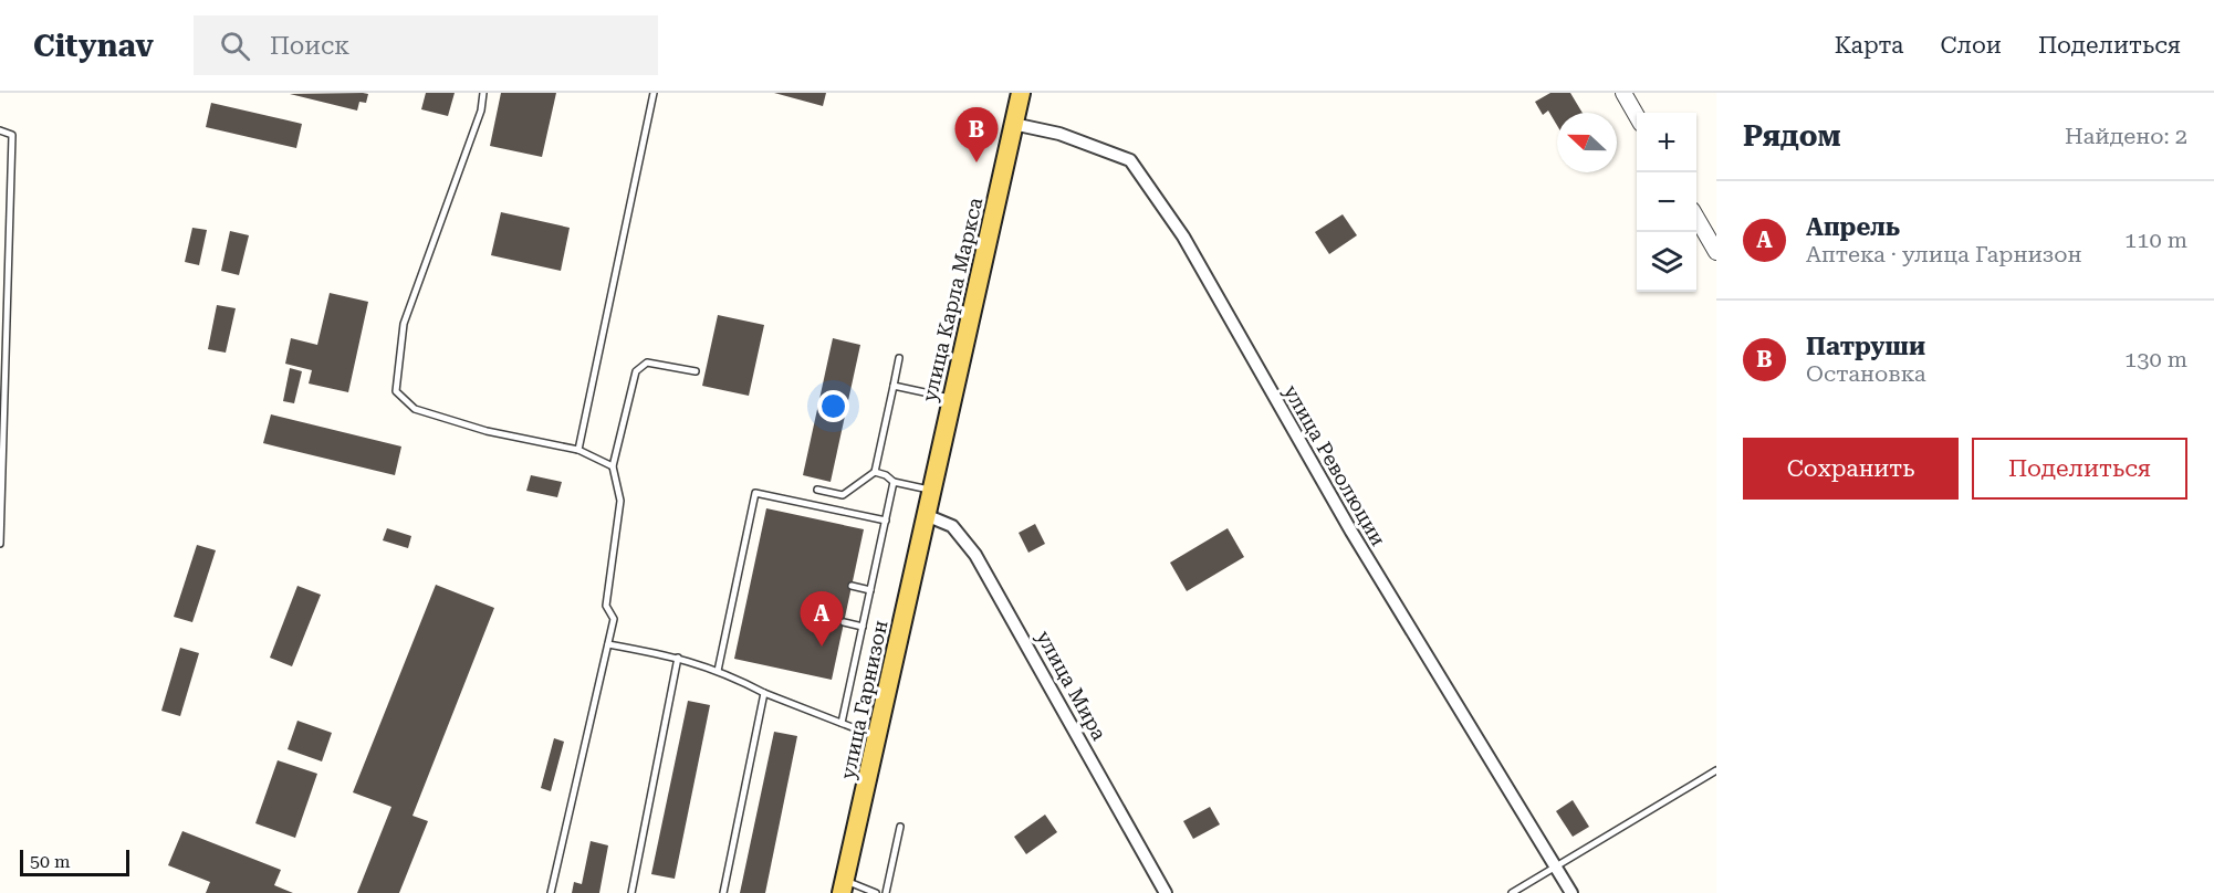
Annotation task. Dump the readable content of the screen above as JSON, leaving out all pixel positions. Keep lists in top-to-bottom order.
{
  "streets": {
    "main road": ["улица Карла Маркса", "улица Гарнизон"],
    "street": ["улица Революции", "улица Мира"]
  },
  "crossings": [
    ["улица Карла Маркса", "улица Революции"],
    ["улица Карла Маркса", "улица Мира"],
    ["улица Карла Маркса", "улица Гарнизон"],
    ["улица Мира", "улица Гарнизон"]
  ],
  "scale_bar": "50 m",
  "north": "left",
  "page": {
    "header": "Citynav",
    "search": "Поиск",
    "nav": ["Карта", "Слои", "Поделиться"],
    "heading": ["Рядом", "Найдено: 2"],
    "pins": ["B", "A"],
    "map_buttons": ["+", "−"],
    "list": [
      {
        "mark": "A",
        "name": "Апрель",
        "note": "Аптека · улица Гарнизон",
        "value": "110 m"
      },
      {
        "mark": "B",
        "name": "Патруши",
        "note": "Остановка",
        "value": "130 m"
      }
    ],
    "buttons": ["Сохранить", "Поделиться"],
    "scale": "50 m"
  }
}
